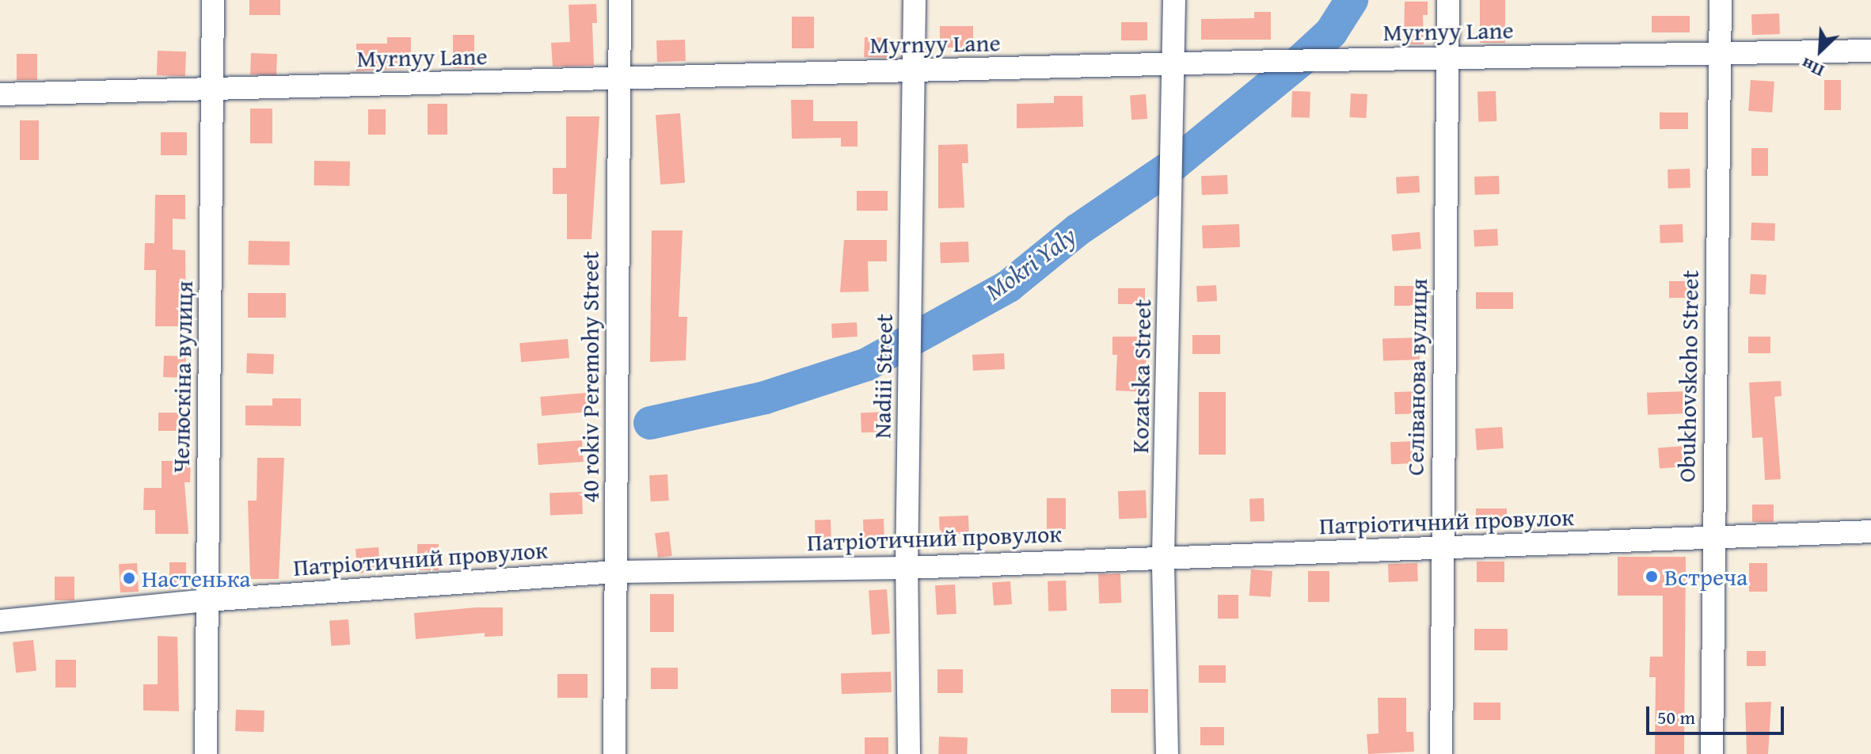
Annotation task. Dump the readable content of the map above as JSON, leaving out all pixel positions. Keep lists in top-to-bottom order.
{
  "streets": {
    "street": [
      "Myrnyy Lane",
      "Nadiii Street",
      "Kozatska Street",
      "Obukhovskoho Street",
      "Челюскіна вулиця",
      "40 rokiv Peremohy Street",
      "Селіванова вулиця",
      "Патріотичний провулок"
    ]
  },
  "crossings": [
    ["Myrnyy Lane", "Nadiii Street"],
    ["Myrnyy Lane", "Kozatska Street"],
    ["Myrnyy Lane", "Obukhovskoho Street"],
    ["Myrnyy Lane", "Челюскіна вулиця"],
    ["Myrnyy Lane", "40 rokiv Peremohy Street"],
    ["Myrnyy Lane", "Селіванова вулиця"],
    ["Nadiii Street", "Патріотичний провулок"],
    ["Kozatska Street", "Патріотичний провулок"],
    ["Obukhovskoho Street", "Патріотичний провулок"],
    ["Челюскіна вулиця", "Патріотичний провулок"],
    ["40 rokiv Peremohy Street", "Патріотичний провулок"],
    ["Селіванова вулиця", "Патріотичний провулок"]
  ],
  "water": ["Mokri Yaly"],
  "places": ["Встреча", "Настенька"],
  "scale_bar": "50 m",
  "north": "bottom left"
}
